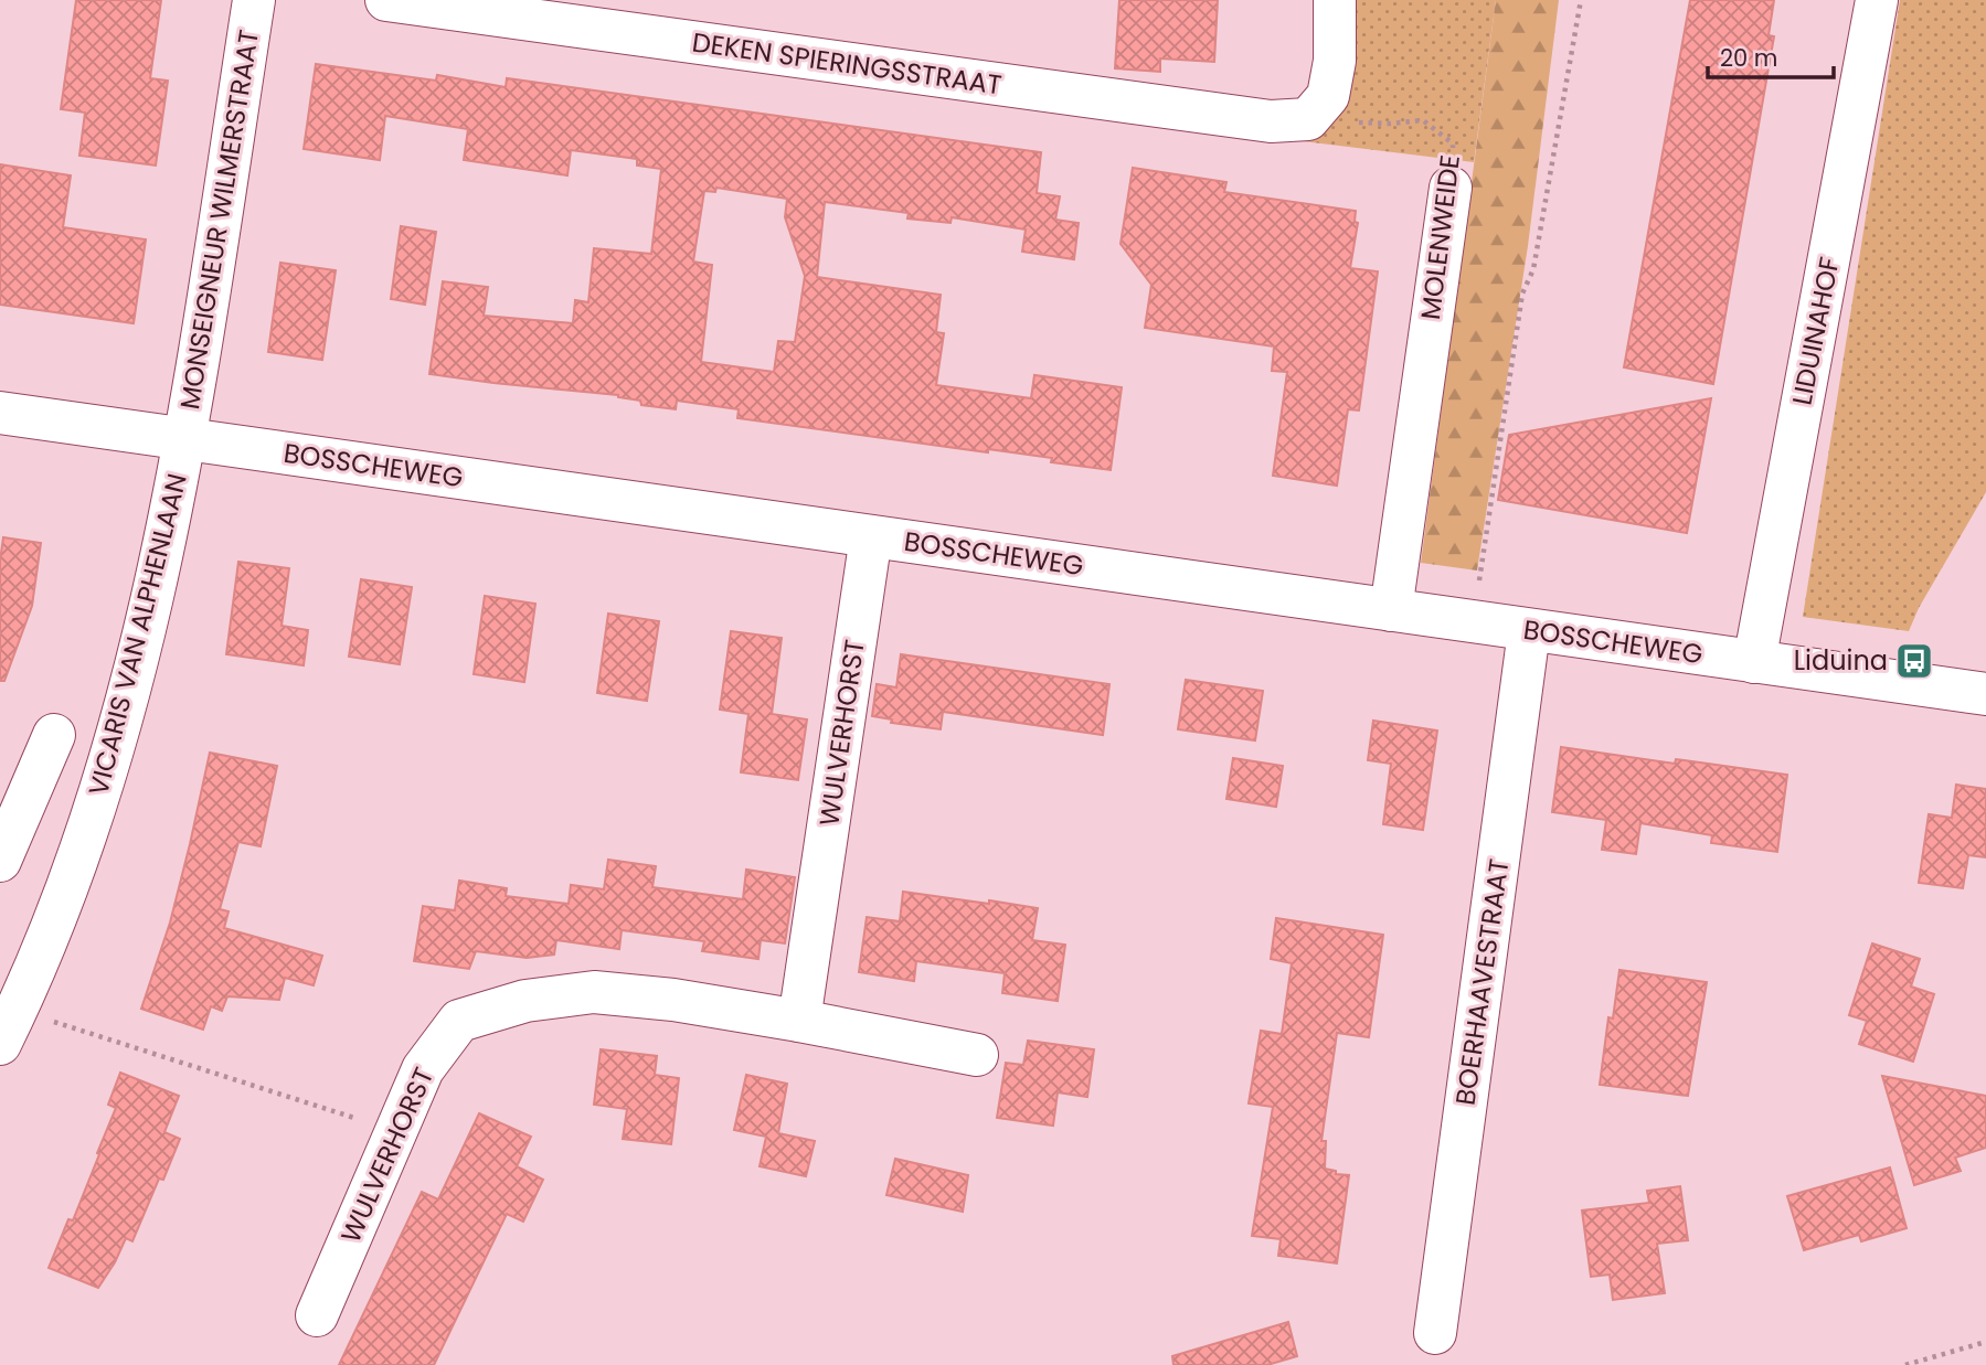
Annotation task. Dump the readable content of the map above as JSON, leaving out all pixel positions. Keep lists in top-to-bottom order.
{
  "streets": {
    "street": [
      "DEKEN SPIERINGSSTRAAT",
      "MONSEIGNEUR WILMERSTRAAT",
      "MOLENWEIDE",
      "LIDUINAHOF",
      "BOSSCHEWEG",
      "VICARIS VAN ALPHENLAAN",
      "WULVERHORST",
      "BOERHAAVESTRAAT"
    ]
  },
  "crossings": [
    ["DEKEN SPIERINGSSTRAAT", "MOLENWEIDE"],
    ["MONSEIGNEUR WILMERSTRAAT", "BOSSCHEWEG"],
    ["MONSEIGNEUR WILMERSTRAAT", "VICARIS VAN ALPHENLAAN"],
    ["MOLENWEIDE", "BOSSCHEWEG"],
    ["LIDUINAHOF", "BOSSCHEWEG"],
    ["BOSSCHEWEG", "VICARIS VAN ALPHENLAAN"],
    ["BOSSCHEWEG", "WULVERHORST"],
    ["BOSSCHEWEG", "BOERHAAVESTRAAT"]
  ],
  "places": {
    "bus stop": ["Liduina"]
  },
  "scale_bar": "20 m"
}
